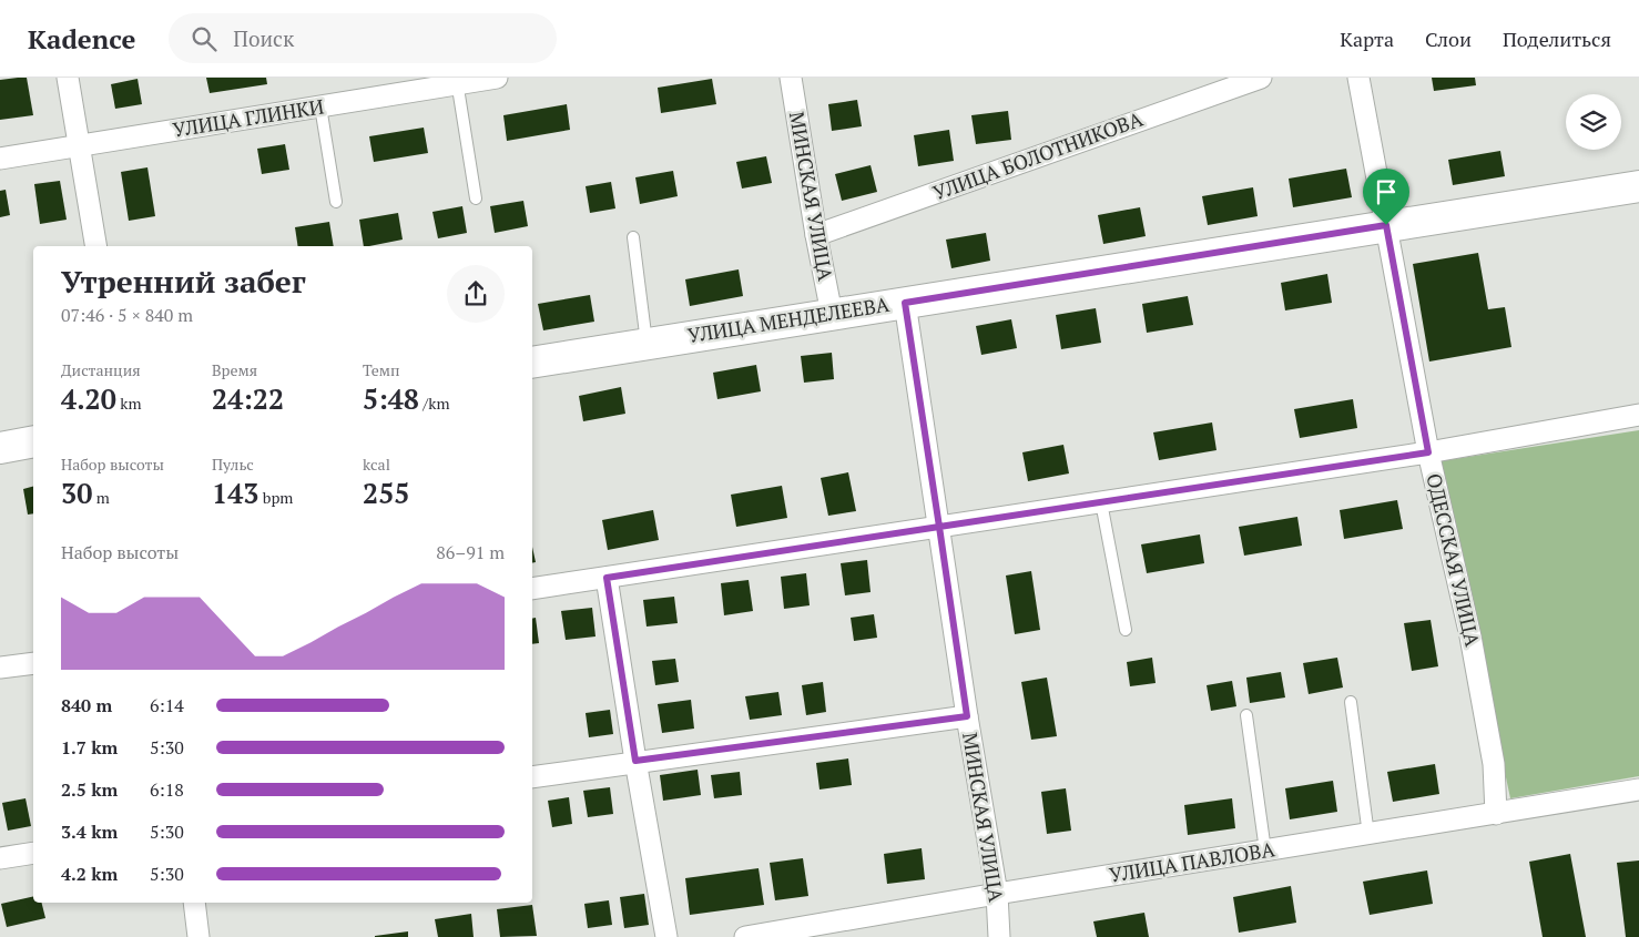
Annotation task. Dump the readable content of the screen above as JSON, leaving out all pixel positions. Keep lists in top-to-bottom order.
{
  "streets": {
    "street": [
      "УЛИЦА ГЛИНКИ",
      "УЛИЦА БОЛОТНИКОВА",
      "МИНСКАЯ УЛИЦА",
      "УЛИЦА МЕНДЕЛЕЕВА",
      "ОДЕССКАЯ УЛИЦА",
      "УЛИЦА ПАВЛОВА"
    ]
  },
  "crossings": [
    ["УЛИЦА БОЛОТНИКОВА", "МИНСКАЯ УЛИЦА"],
    ["МИНСКАЯ УЛИЦА", "УЛИЦА МЕНДЕЛЕЕВА"],
    ["МИНСКАЯ УЛИЦА", "УЛИЦА ПАВЛОВА"],
    ["УЛИЦА МЕНДЕЛЕЕВА", "ОДЕССКАЯ УЛИЦА"],
    ["ОДЕССКАЯ УЛИЦА", "УЛИЦА ПАВЛОВА"]
  ],
  "page": {
    "header": "Kadence",
    "search": "Поиск",
    "nav": ["Карта", "Слои", "Поделиться"],
    "heading": ["Утренний забег", "07:46 · 5 × 840 m"],
    "stats": [
      ["Дистанция", "4.20 km"],
      ["Время", "24:22"],
      ["Темп", "5:48 /km"],
      ["Набор высоты", "30 m"],
      ["Пульс", "143 bpm"],
      ["kcal", "255"]
    ],
    "chart": ["Набор высоты", "86–91 m"],
    "list": [
      {
        "name": "840 m",
        "note": "6:14"
      },
      {
        "name": "1.7 km",
        "note": "5:30"
      },
      {
        "name": "2.5 km",
        "note": "6:18"
      },
      {
        "name": "3.4 km",
        "note": "5:30"
      },
      {
        "name": "4.2 km",
        "note": "5:30"
      }
    ]
  }
}
